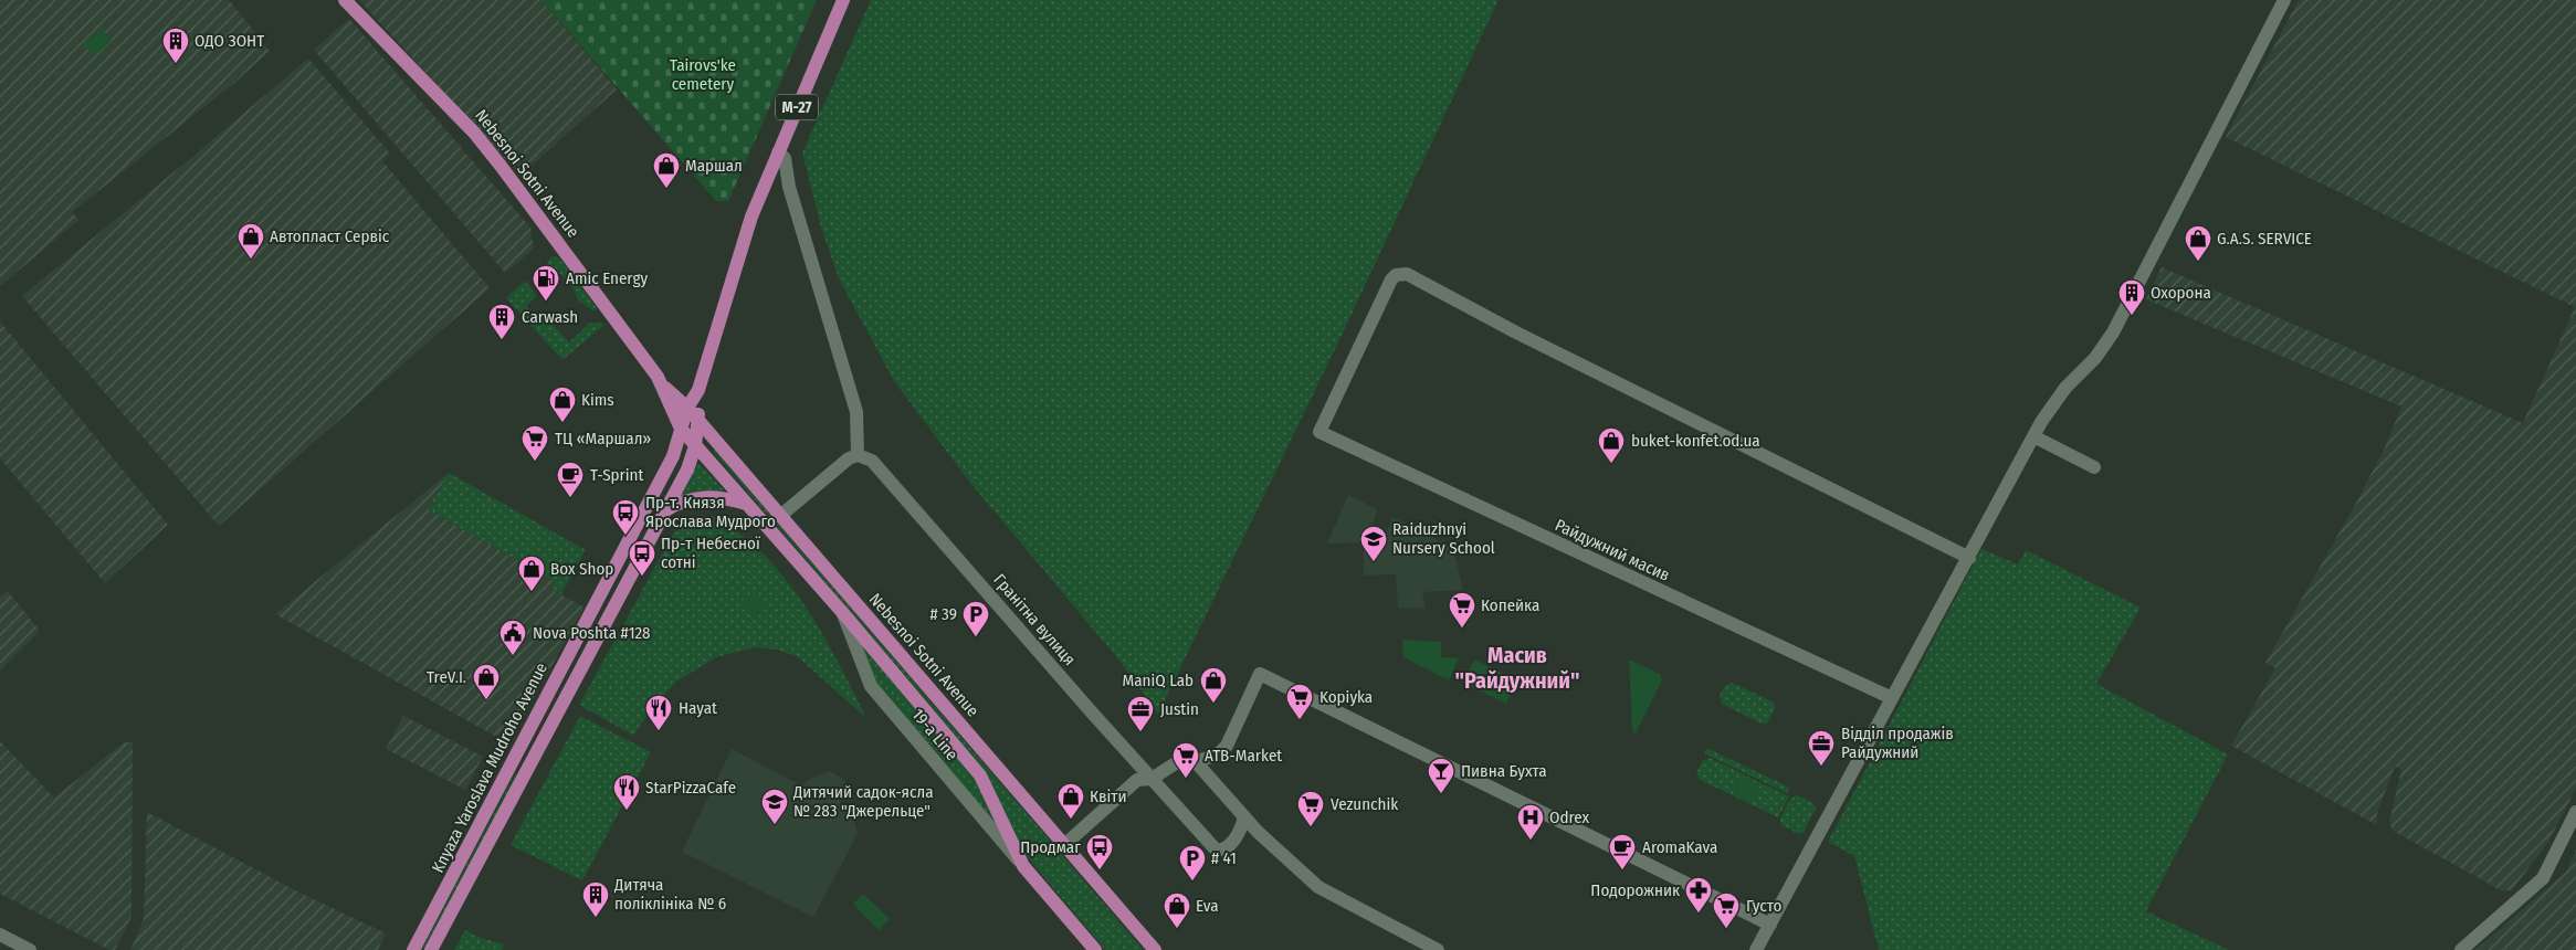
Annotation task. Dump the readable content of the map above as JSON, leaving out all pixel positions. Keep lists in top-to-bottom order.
{
  "streets": {
    "main road": ["М-27", "Nebesnoi Sotni Avenue", "Knyaza Yaroslava Mudroho Avenue"],
    "street": ["Райдужний масив", "Гранітна вулиця", "19-a Line"]
  },
  "crossings": [
    ["М-27", "Knyaza Yaroslava Mudroho Avenue"],
    ["Nebesnoi Sotni Avenue", "19-a Line"],
    ["Nebesnoi Sotni Avenue", "Knyaza Yaroslava Mudroho Avenue"]
  ],
  "districts": ["Масив \"Райдужний\""],
  "parks": ["Tairovs'ke cemetery"],
  "places": {
    "building": [
      "ОДО ЗОНТ",
      "Охорона",
      "Carwash",
      "Дитяча поліклініка № 6"
    ],
    "shop": [
      "Маршал",
      "Автопласт Сервіс",
      "G.A.S. SERVICE",
      "Kims",
      "buket-konfet.od.ua",
      "Box Shop",
      "TreV.I.",
      "ManiQ Lab",
      "Квіти",
      "Eva"
    ],
    "fuel station": ["Amic Energy"],
    "supermarket": [
      "ТЦ «Маршал»",
      "Копейка",
      "Kopiyka",
      "ATB-Market",
      "Vezunchik",
      "Густо"
    ],
    "cafe": ["T-Sprint", "AromaKava"],
    "bus stop": ["Пр-т. Князя Ярослава Мудрого", "Пр-т Небесної сотні", "Продмаг"],
    "school or university": ["Raiduzhnyi Nursery School", "Дитячий садок-ясла № 283 \"Джерельце\""],
    "parking": ["# 39", "# 41"],
    "public building": ["Nova Poshta #128"],
    "restaurant": ["Hayat", "StarPizzaCafe"],
    "office": ["Justin", "Відділ продажів Райдужний"],
    "bar": ["Пивна Бухта"],
    "hospital": ["Odrex"],
    "pharmacy": ["Подорожник"]
  }
}
